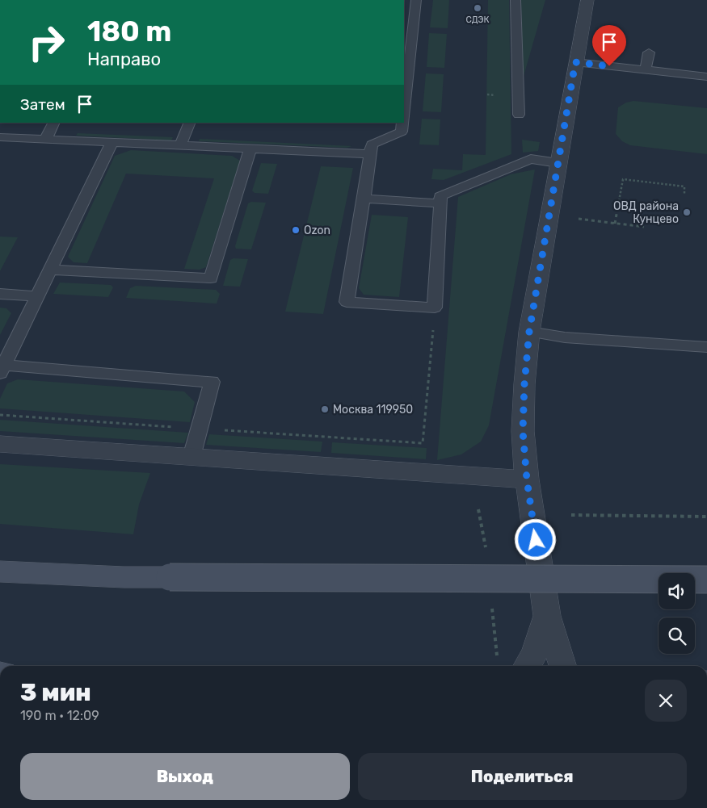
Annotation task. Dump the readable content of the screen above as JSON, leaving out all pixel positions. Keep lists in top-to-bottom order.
{
  "places": [
    "СДЭК",
    "ОВД района Кунцево",
    "Ozon",
    "Москва 119950"
  ],
  "page": {
    "turn": ["180 m", "Направо"],
    "then": "Затем",
    "heading": ["3 мин", "190 m · 12:09"],
    "buttons": ["Выход", "Поделиться"]
  }
}
